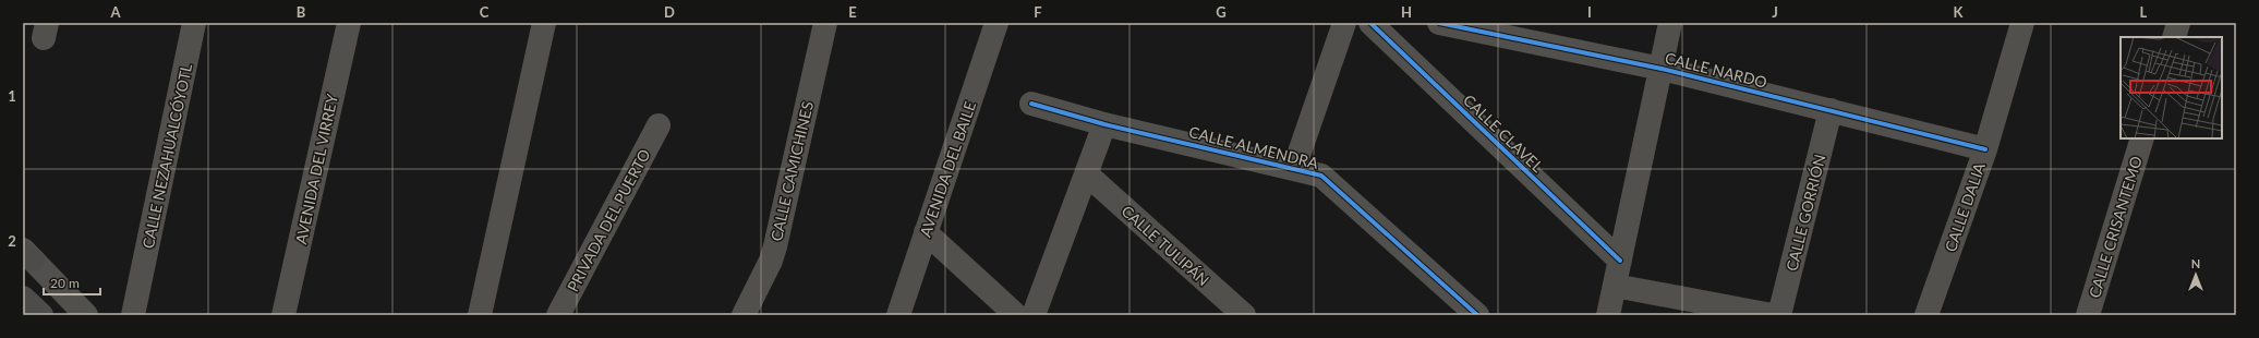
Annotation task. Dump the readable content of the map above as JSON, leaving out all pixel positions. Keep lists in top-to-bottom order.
{
  "streets": {
    "street": [
      "CALLE NARDO",
      "CALLE CLAVEL",
      "CALLE ALMENDRA",
      "CALLE NEZAHUALCÓYOTL",
      "AVENIDA DEL VIRREY",
      "AVENIDA DEL BAILE",
      "CALLE CAMICHINES",
      "CALLE DALIA",
      "CALLE GORRIÓN",
      "PRIVADA DEL PUERTO",
      "CALLE CRISANTEMO",
      "CALLE TULIPÁN"
    ]
  },
  "crossings": [
    ["CALLE NARDO", "CALLE DALIA"],
    ["CALLE NARDO", "CALLE GORRIÓN"]
  ],
  "scale_bar": "20 m",
  "north": "top",
  "grid": {
    "columns": [
      "A",
      "B",
      "C",
      "D",
      "E",
      "F",
      "G",
      "H",
      "I",
      "J",
      "K",
      "L"
    ],
    "rows": ["1", "2"]
  }
}
